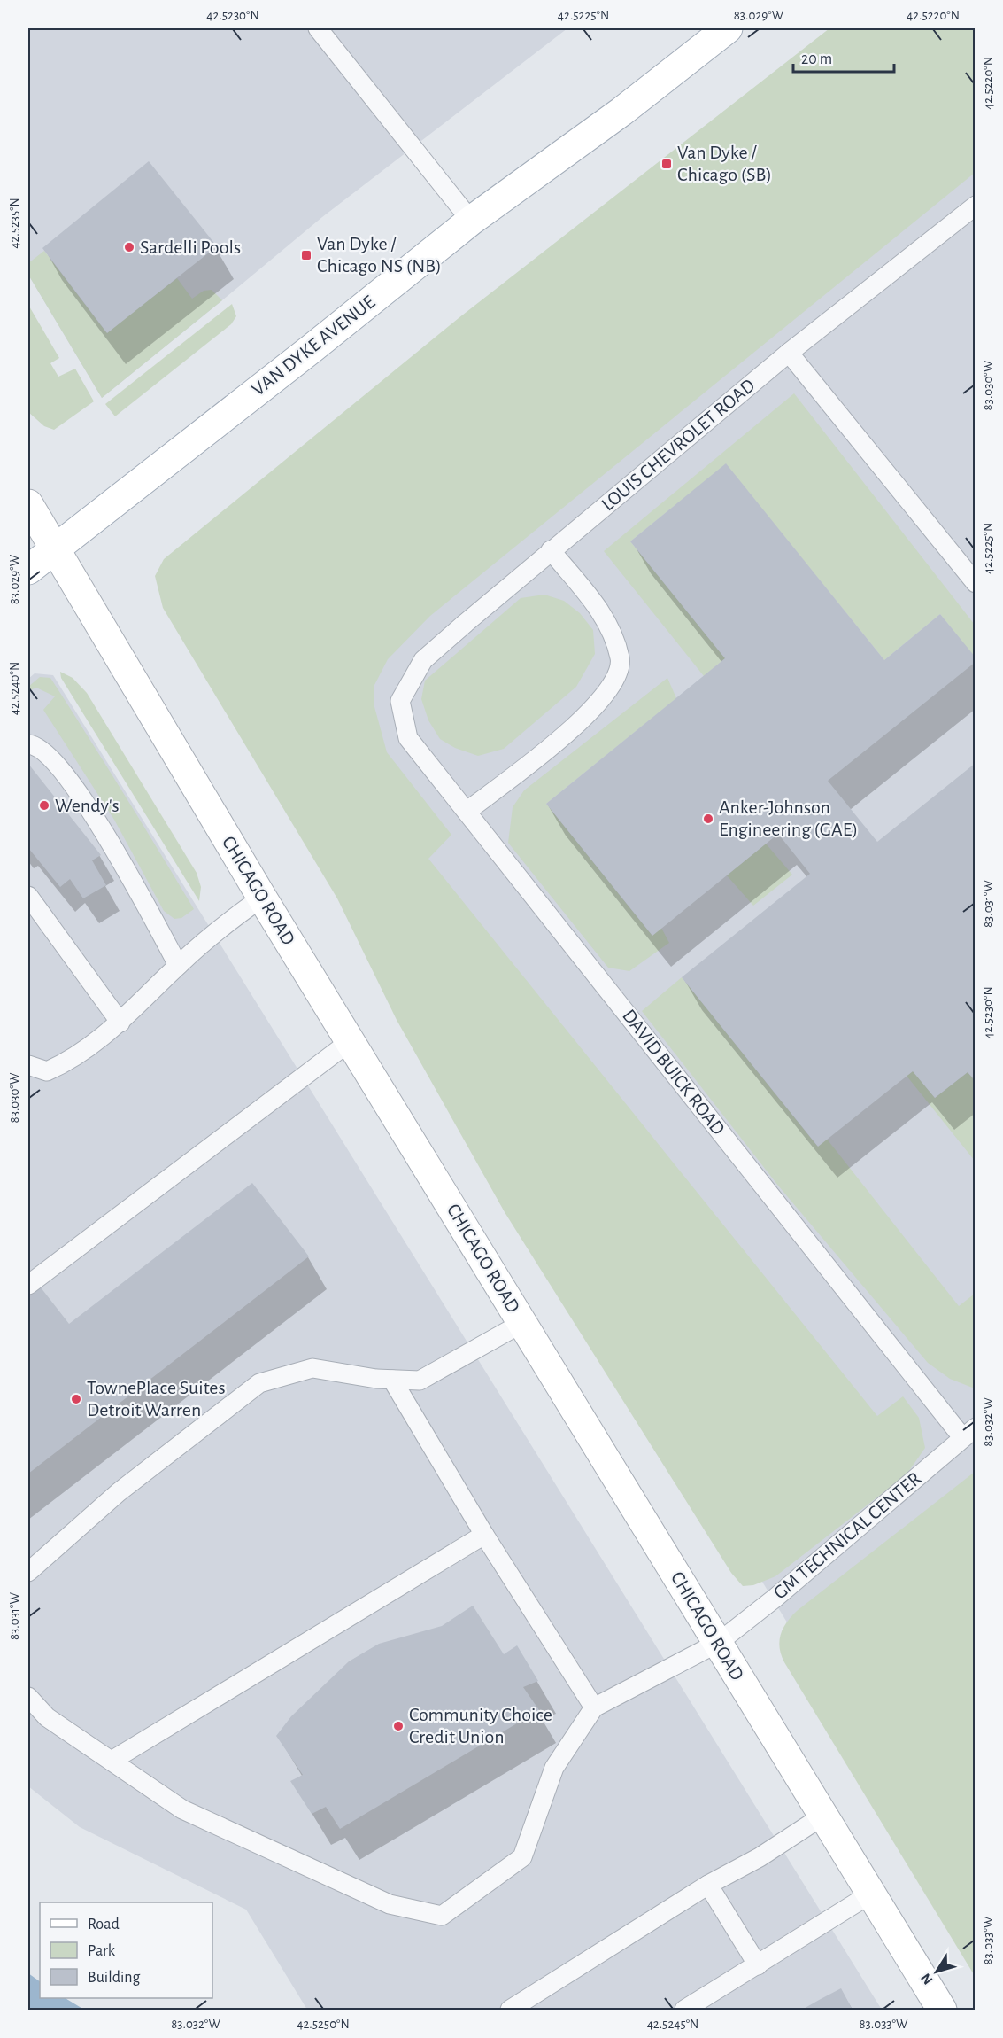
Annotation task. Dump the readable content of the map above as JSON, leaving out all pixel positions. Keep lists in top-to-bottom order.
{
  "streets": {
    "main road": ["VAN DYKE AVENUE", "CHICAGO ROAD"],
    "lane": ["LOUIS CHEVROLET ROAD", "DAVID BUICK ROAD", "GM TECHNICAL CENTER"]
  },
  "crossings": [
    ["VAN DYKE AVENUE", "CHICAGO ROAD"],
    ["LOUIS CHEVROLET ROAD", "DAVID BUICK ROAD"],
    ["CHICAGO ROAD", "GM TECHNICAL CENTER"],
    ["DAVID BUICK ROAD", "GM TECHNICAL CENTER"]
  ],
  "places": {
    "transit": ["Van Dyke / Chicago (SB)", "Van Dyke / Chicago NS (NB)"],
    "other": [
      "Sardelli Pools",
      "Wendy's",
      "Anker-Johnson Engineering (GAE)",
      "TownePlace Suites Detroit Warren",
      "Community Choice Credit Union"
    ]
  },
  "legend": ["Road", "Park", "Building"],
  "scale_bar": "20 m",
  "north": "bottom left",
  "coordinates": [
    "42.5230°N",
    "42.5225°N",
    "83.029°W",
    "42.5220°N",
    "42.5235°N",
    "83.030°W",
    "42.5240°N",
    "83.031°W",
    "83.032°W",
    "83.033°W",
    "42.5250°N",
    "42.5245°N"
  ]
}
